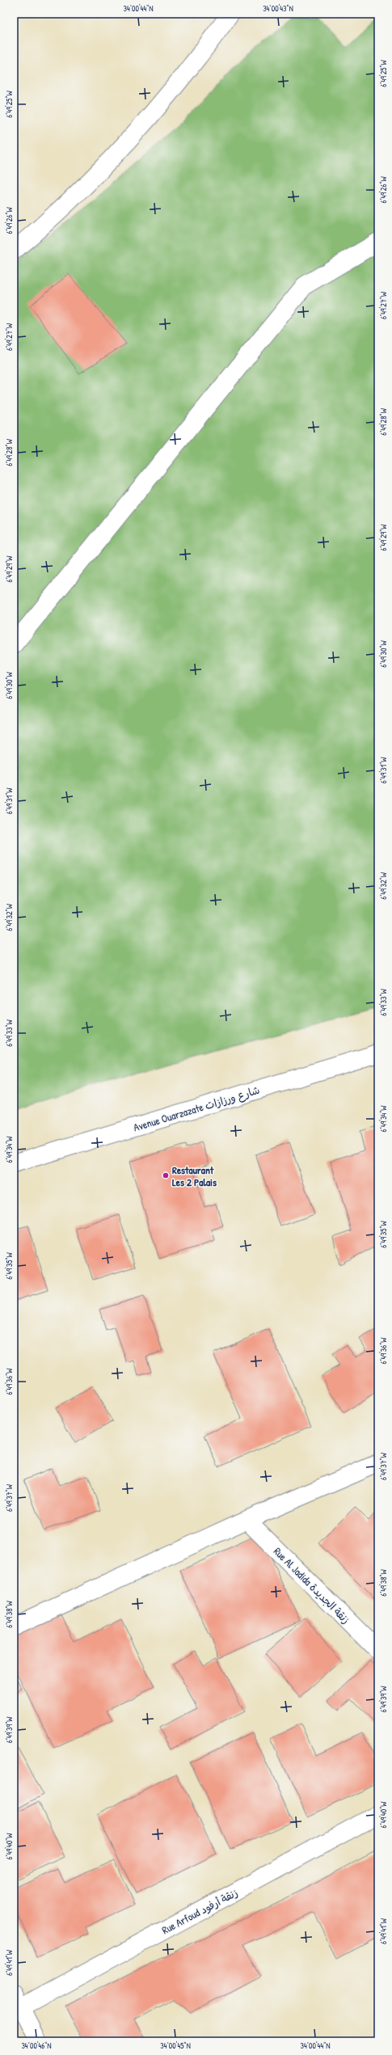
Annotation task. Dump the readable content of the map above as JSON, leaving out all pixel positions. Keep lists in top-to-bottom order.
{
  "streets": {
    "street": ["Avenue Ouarzazate شارع ورزازات", "Rue Al Jadida زنقة الجديدة", "Rue Arfoud زنقة أرفود"]
  },
  "places": ["Restaurant Les 2 Palais"],
  "coordinates": [
    "34°00'44\"N",
    "34°00'43\"N",
    "6°49'25\"W",
    "6°49'26\"W",
    "6°49'27\"W",
    "6°49'28\"W",
    "6°49'29\"W",
    "6°49'30\"W",
    "6°49'31\"W",
    "6°49'32\"W",
    "6°49'33\"W",
    "6°49'34\"W",
    "6°49'35\"W",
    "6°49'36\"W",
    "6°49'37\"W",
    "6°49'38\"W",
    "6°49'39\"W",
    "6°49'40\"W",
    "6°49'41\"W",
    "34°00'46\"N",
    "34°00'45\"N"
  ]
}
